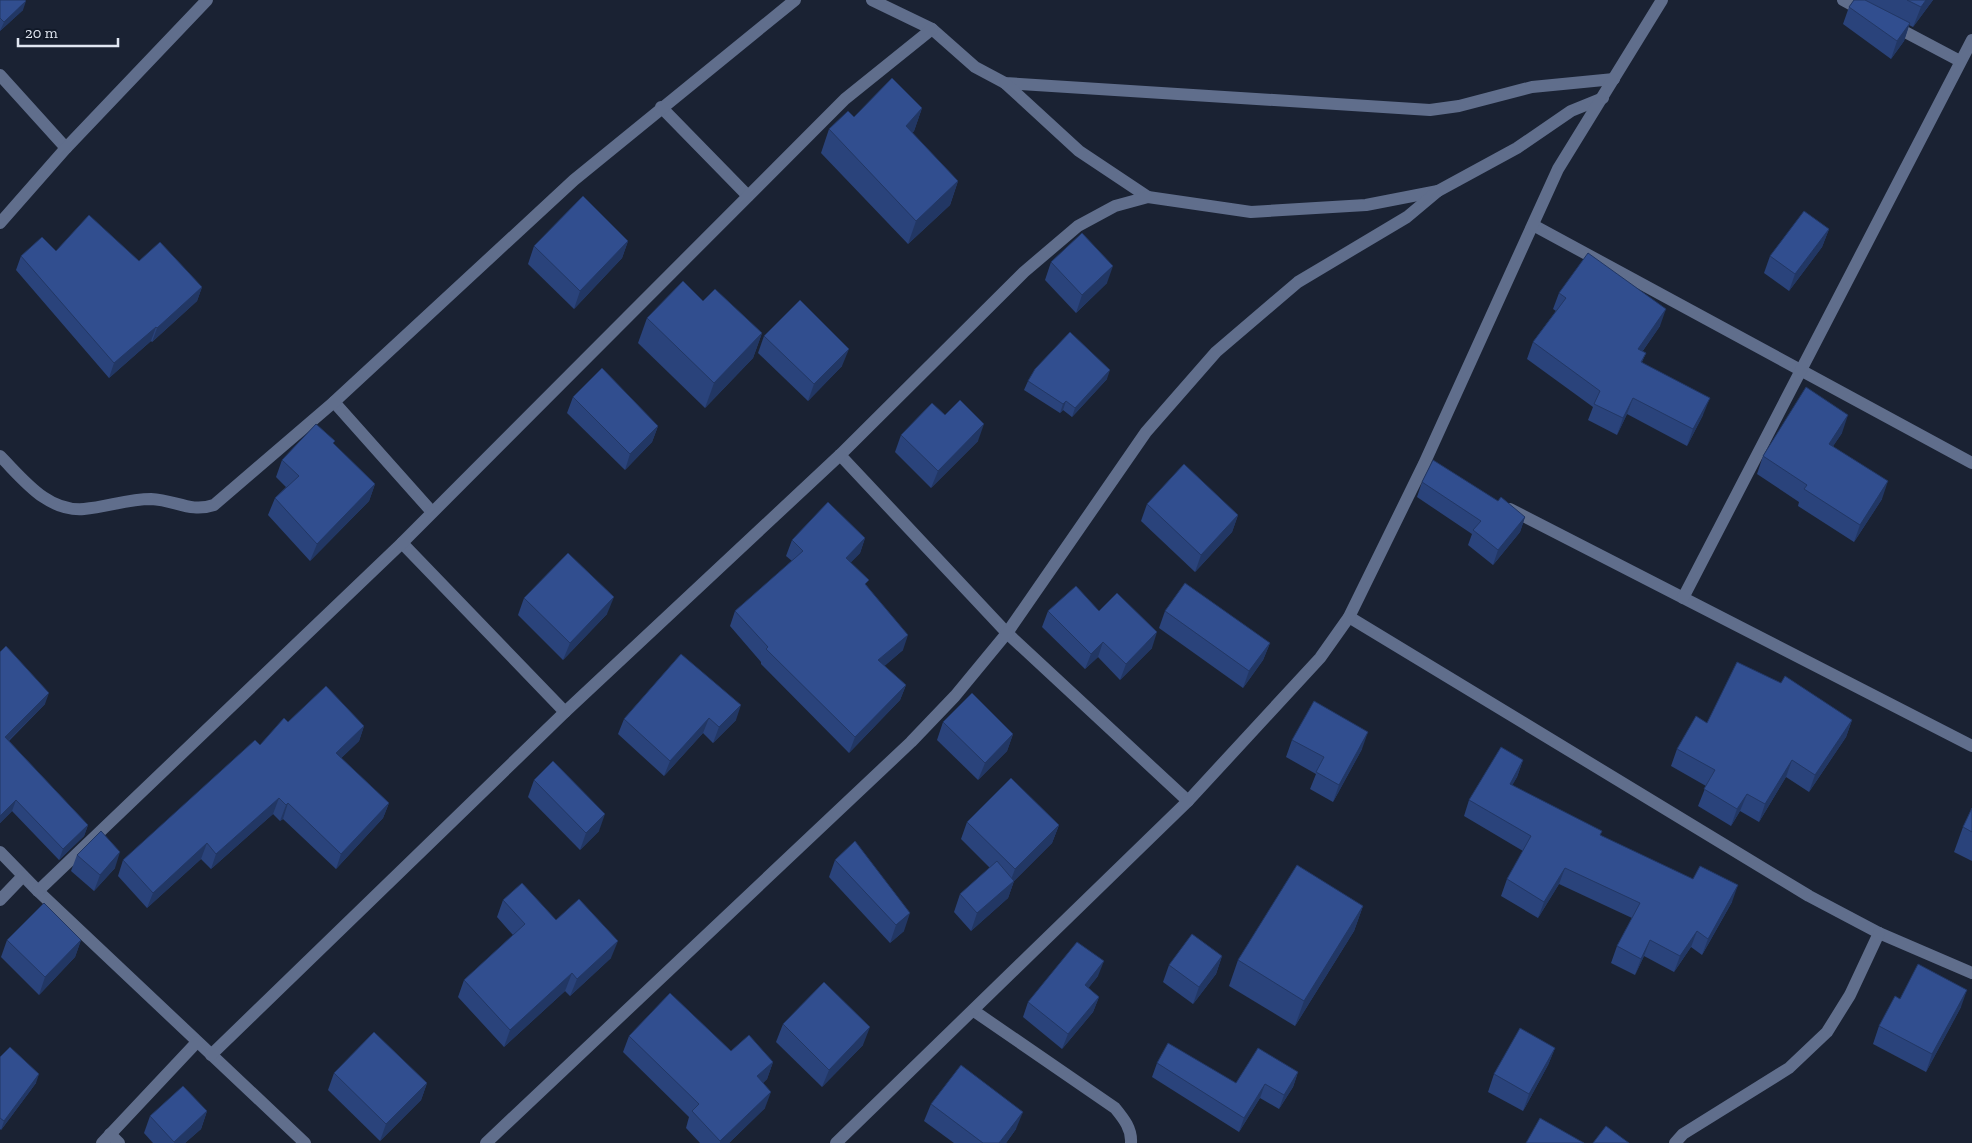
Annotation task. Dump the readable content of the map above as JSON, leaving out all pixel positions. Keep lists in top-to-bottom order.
{
  "scale_bar": "20 m"
}
